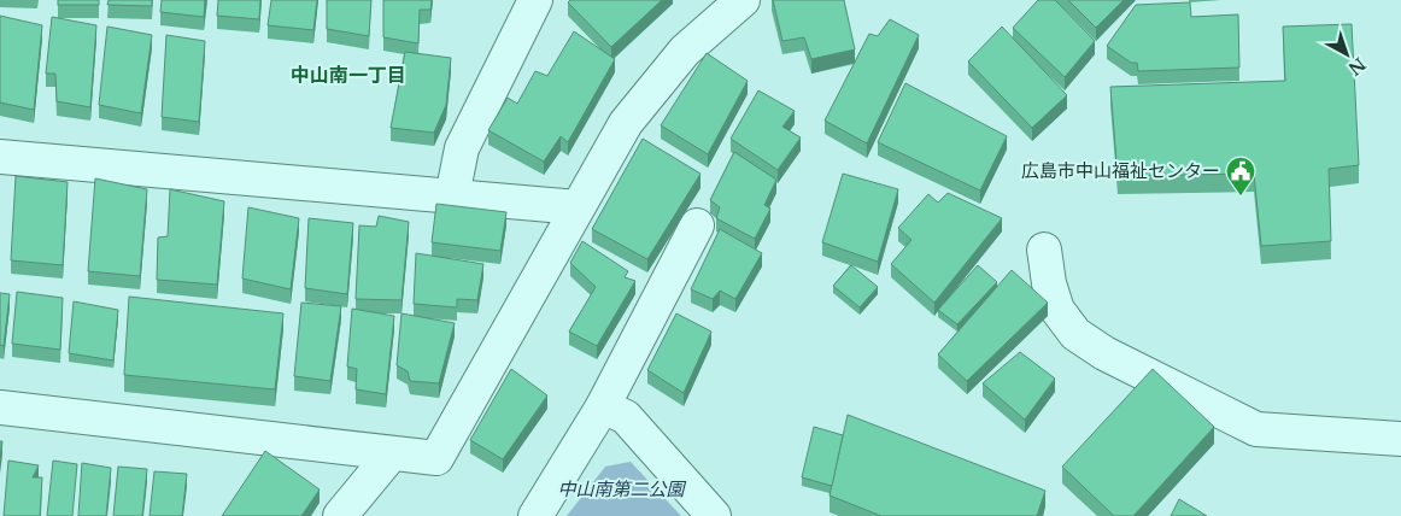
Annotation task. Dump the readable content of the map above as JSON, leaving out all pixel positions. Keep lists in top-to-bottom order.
{
  "districts": ["中山南一丁目"],
  "parks": ["中山南第二公園"],
  "places": {
    "public building": ["広島市中山福祉センター"]
  },
  "north": "bottom right"
}
